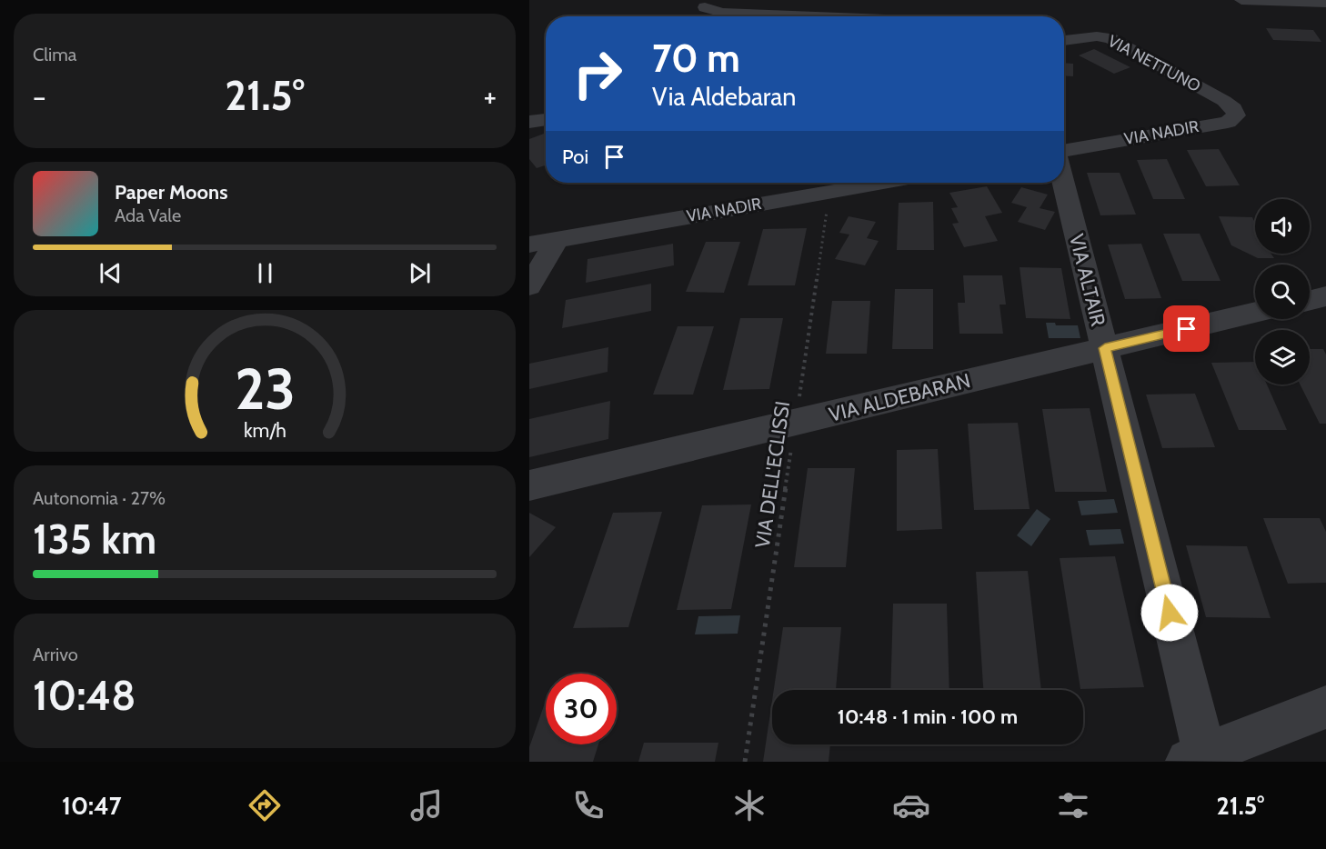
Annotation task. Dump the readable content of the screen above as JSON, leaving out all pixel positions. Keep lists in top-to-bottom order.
{
  "streets": {
    "street": [
      "VIA NETTUNO",
      "VIA NADIR",
      "VIA ALTAIR",
      "VIA ALDEBARAN"
    ],
    "path": ["VIA DELL'ECLISSI"]
  },
  "crossings": [
    ["VIA NETTUNO", "VIA NADIR"],
    ["VIA NADIR", "VIA DELL'ECLISSI"],
    ["VIA ALTAIR", "VIA ALDEBARAN"],
    ["VIA ALDEBARAN", "VIA DELL'ECLISSI"]
  ],
  "page": {
    "tile": [
      "Clima",
      ["Autonomia · 27%", "135 km"],
      ["Arrivo", "10:48"]
    ],
    "turn": ["70 m", "Via Aldebaran"],
    "heat": ["−", "21.5°", "+"],
    "then": "Poi",
    "song": ["Paper Moons", "Ada Vale"],
    "limit": "30",
    "trip": "10:48 · 1 min · 100 m",
    "tabs": ["10:47", "21.5°"],
    "gauge": ["23", "km/h"]
  }
}
